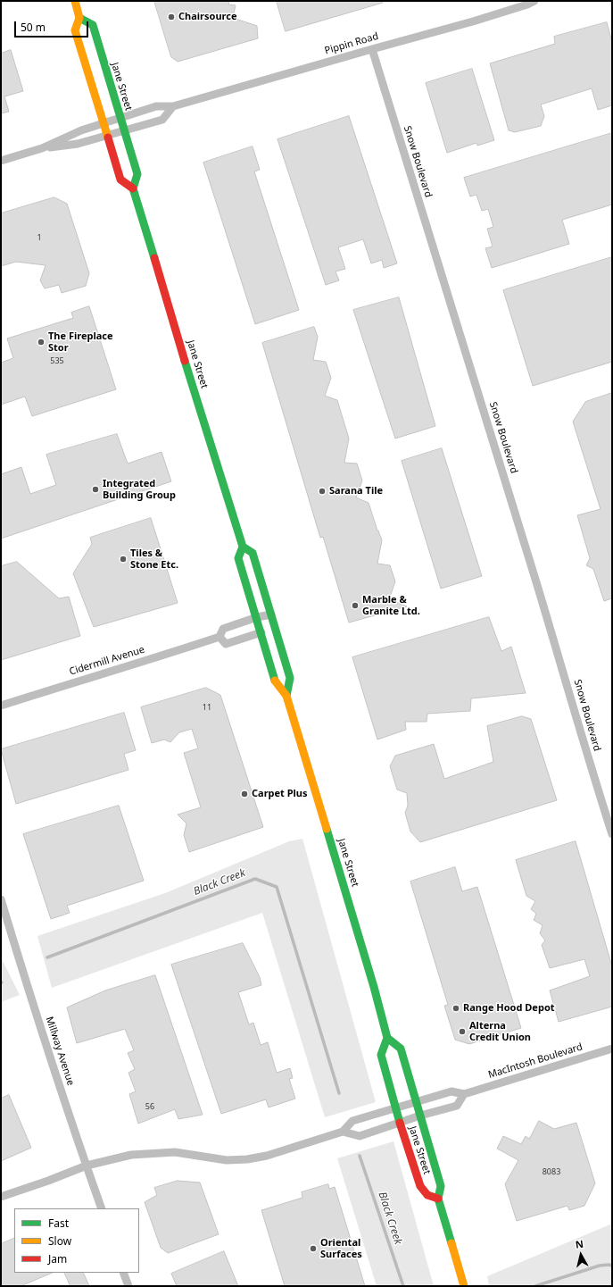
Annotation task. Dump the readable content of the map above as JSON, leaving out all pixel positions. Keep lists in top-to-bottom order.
{
  "streets": {
    "main road": ["Jane Street"],
    "street": [
      "Pippin Road",
      "Snow Boulevard",
      "Cidermill Avenue",
      "Millway Avenue",
      "MacIntosh Boulevard"
    ]
  },
  "crossings": [
    ["Pippin Road", "Jane Street"],
    ["Pippin Road", "Snow Boulevard"],
    ["Jane Street", "Cidermill Avenue"],
    ["Jane Street", "MacIntosh Boulevard"]
  ],
  "water": ["Black Creek"],
  "places": [
    "Chairsource",
    "The Fireplace Stor",
    "Integrated Building Group",
    "Sarana Tile",
    "Tiles & Stone Etc.",
    "Marble & Granite Ltd.",
    "Carpet Plus",
    "Range Hood Depot",
    "Alterna Credit Union",
    "Oriental Surfaces"
  ],
  "house_numbers": [
    "1",
    "535",
    "11",
    "56",
    "8083"
  ],
  "legend": ["Fast", "Slow", "Jam"],
  "scale_bar": "50 m",
  "north": "top"
}
